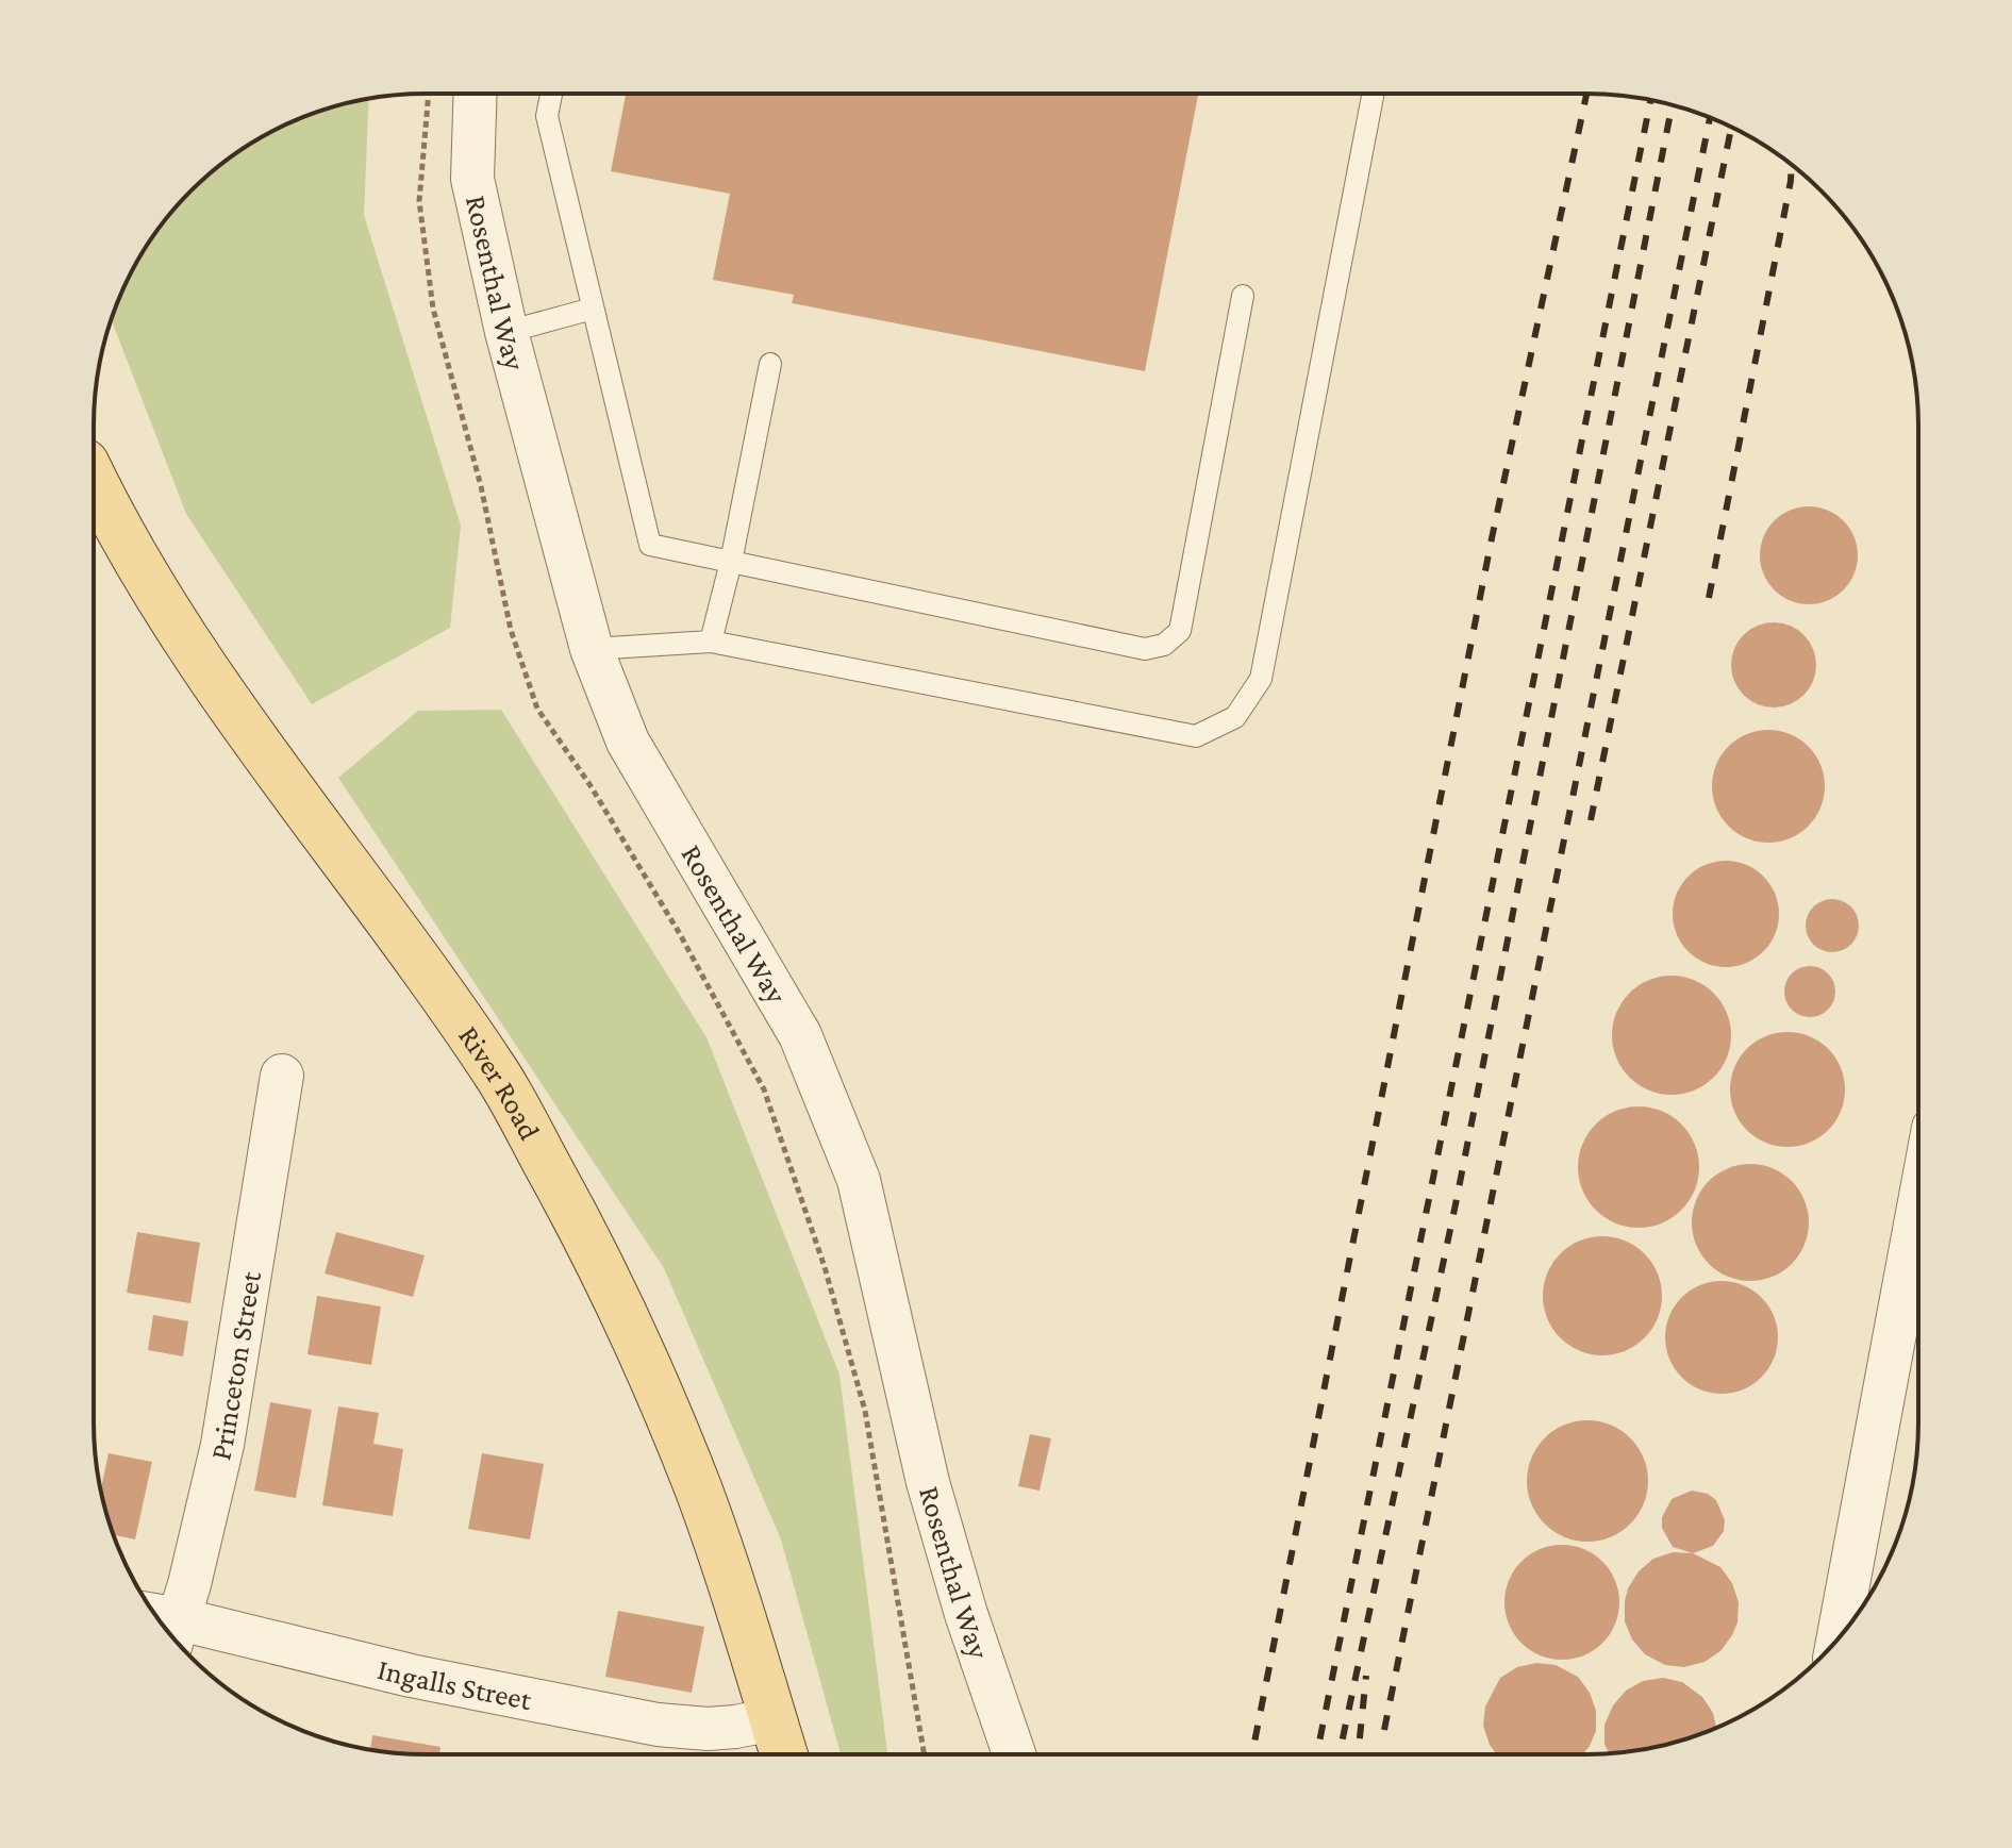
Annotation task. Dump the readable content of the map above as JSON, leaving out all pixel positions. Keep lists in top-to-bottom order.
{
  "streets": {
    "main road": ["River Road"],
    "street": ["Rosenthal Way", "Princeton Street", "Ingalls Street"]
  },
  "crossings": [
    ["River Road", "Ingalls Street"]
  ]
}
